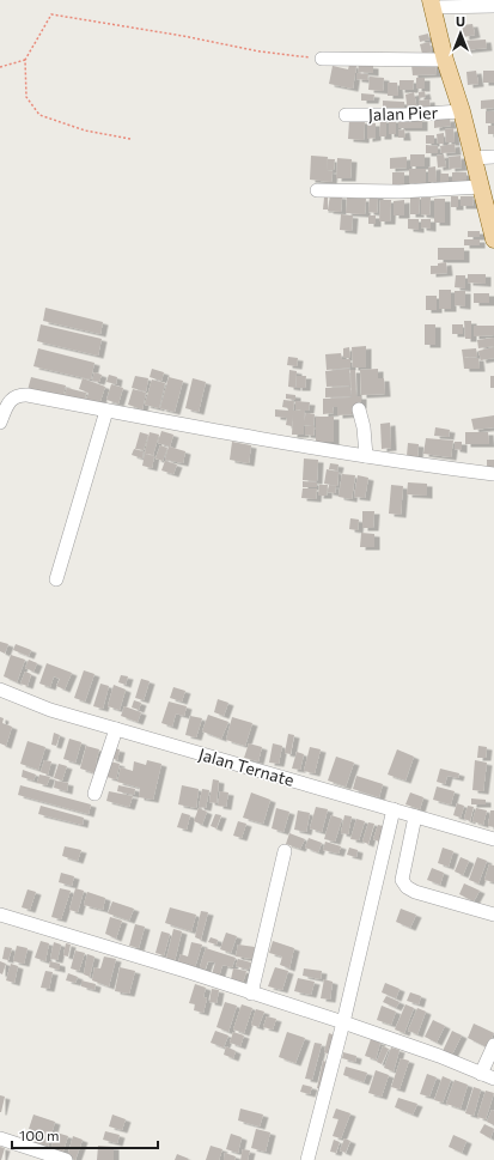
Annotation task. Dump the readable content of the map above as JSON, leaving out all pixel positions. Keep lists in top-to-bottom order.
{
  "streets": {
    "street": ["Jalan Pier", "Jalan Ternate"]
  },
  "scale_bar": "100 m",
  "north": "top"
}
